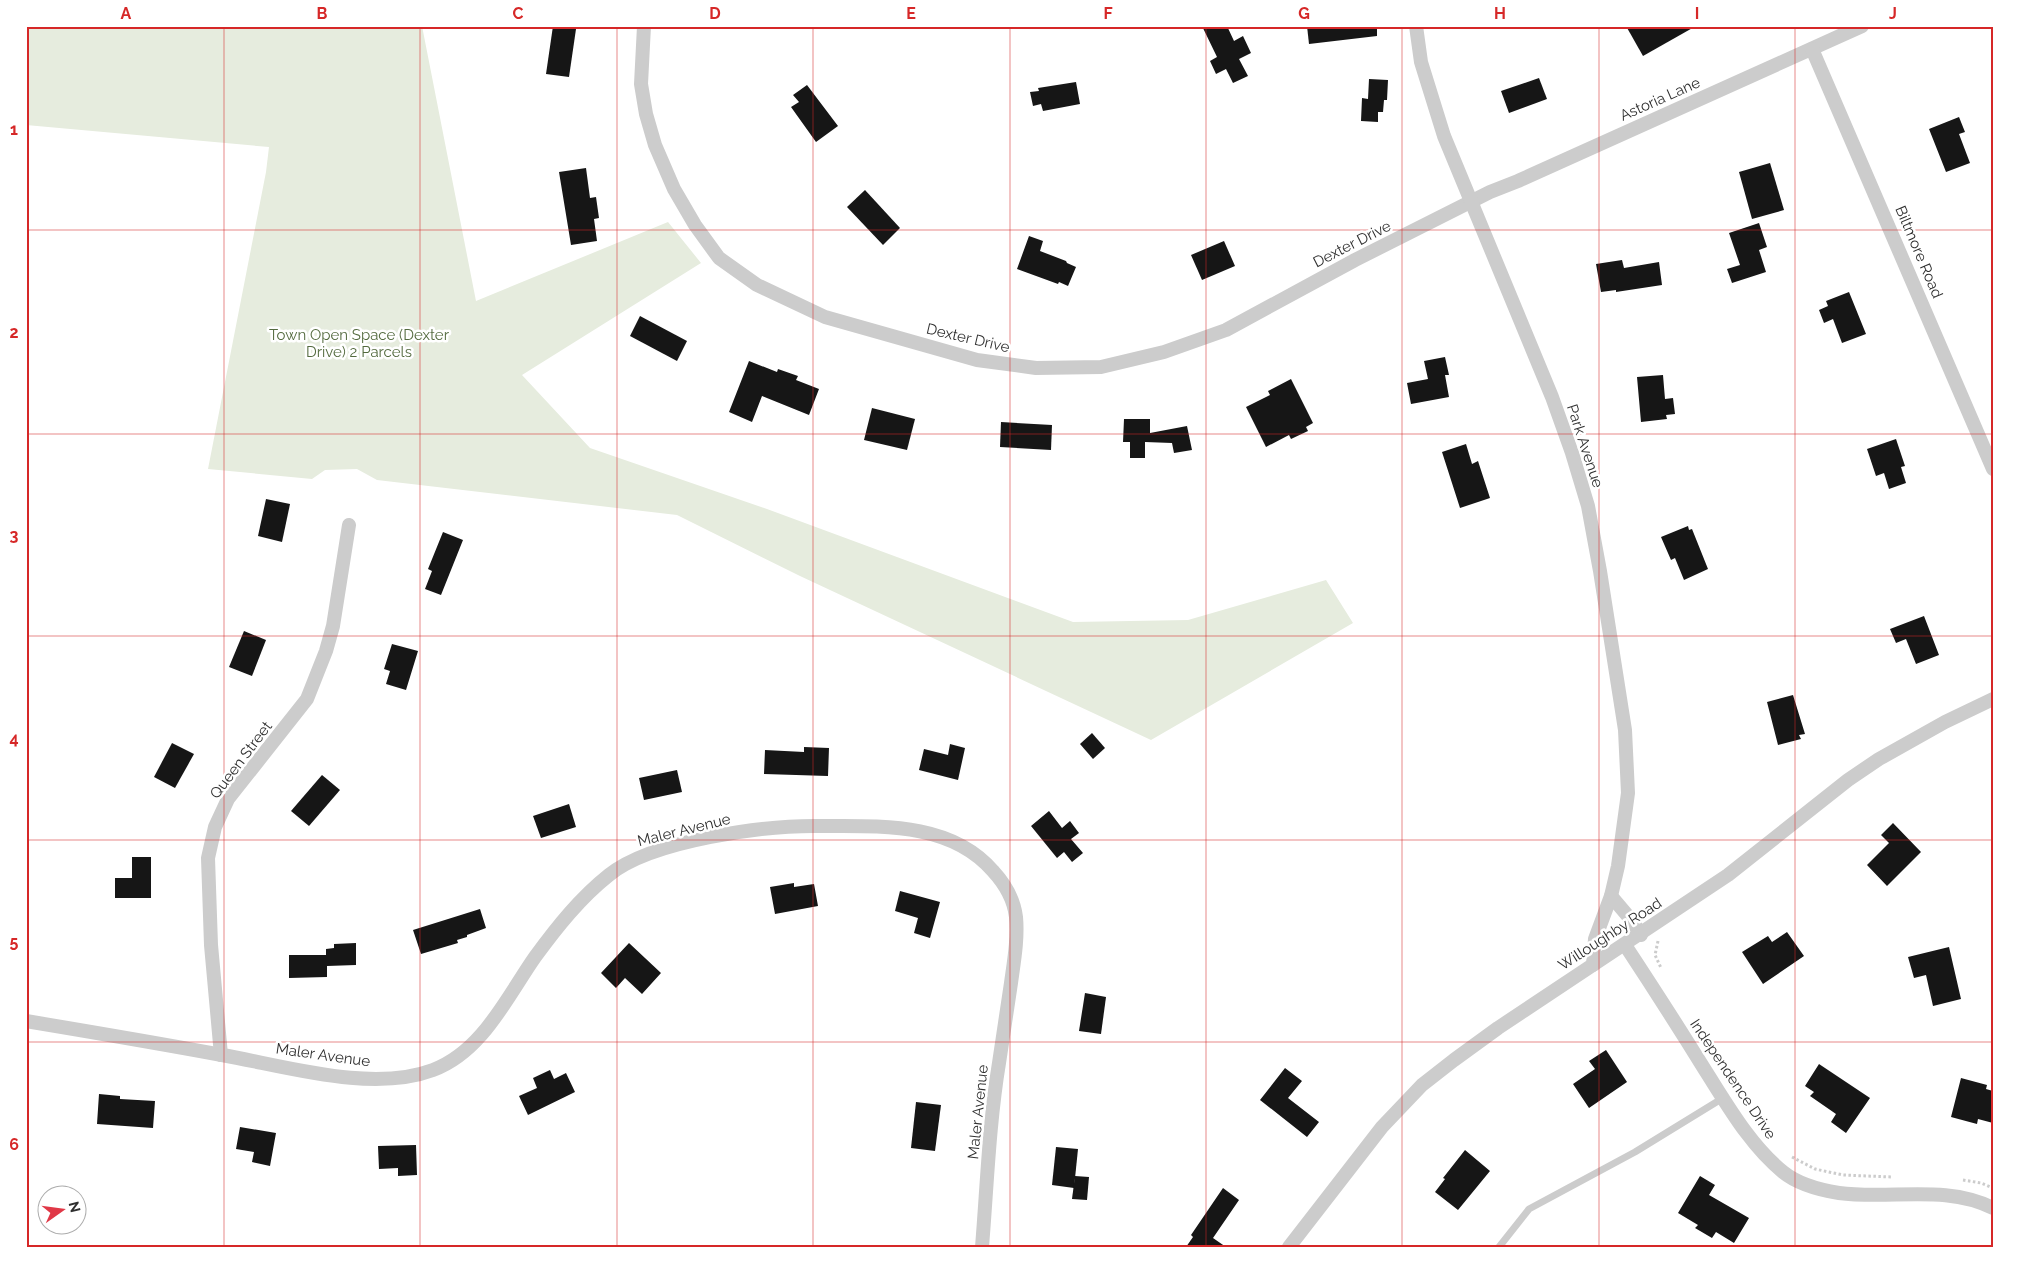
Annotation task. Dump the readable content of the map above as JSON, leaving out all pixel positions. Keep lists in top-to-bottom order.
{
  "streets": {
    "street": [
      "Astoria Lane",
      "Dexter Drive",
      "Biltmore Road",
      "Park Avenue",
      "Queen Street",
      "Maler Avenue",
      "Willoughby Road",
      "Independence Drive"
    ]
  },
  "crossings": [
    ["Astoria Lane", "Dexter Drive"],
    ["Astoria Lane", "Biltmore Road"],
    ["Astoria Lane", "Park Avenue"],
    ["Dexter Drive", "Park Avenue"],
    ["Park Avenue", "Willoughby Road"],
    ["Queen Street", "Maler Avenue"],
    ["Willoughby Road", "Independence Drive"]
  ],
  "parks": ["Town Open Space (Dexter Drive) 2 Parcels"],
  "north": "right",
  "grid": {
    "columns": [
      "A",
      "B",
      "C",
      "D",
      "E",
      "F",
      "G",
      "H",
      "I",
      "J"
    ],
    "rows": [
      "1",
      "2",
      "3",
      "4",
      "5",
      "6"
    ]
  }
}
